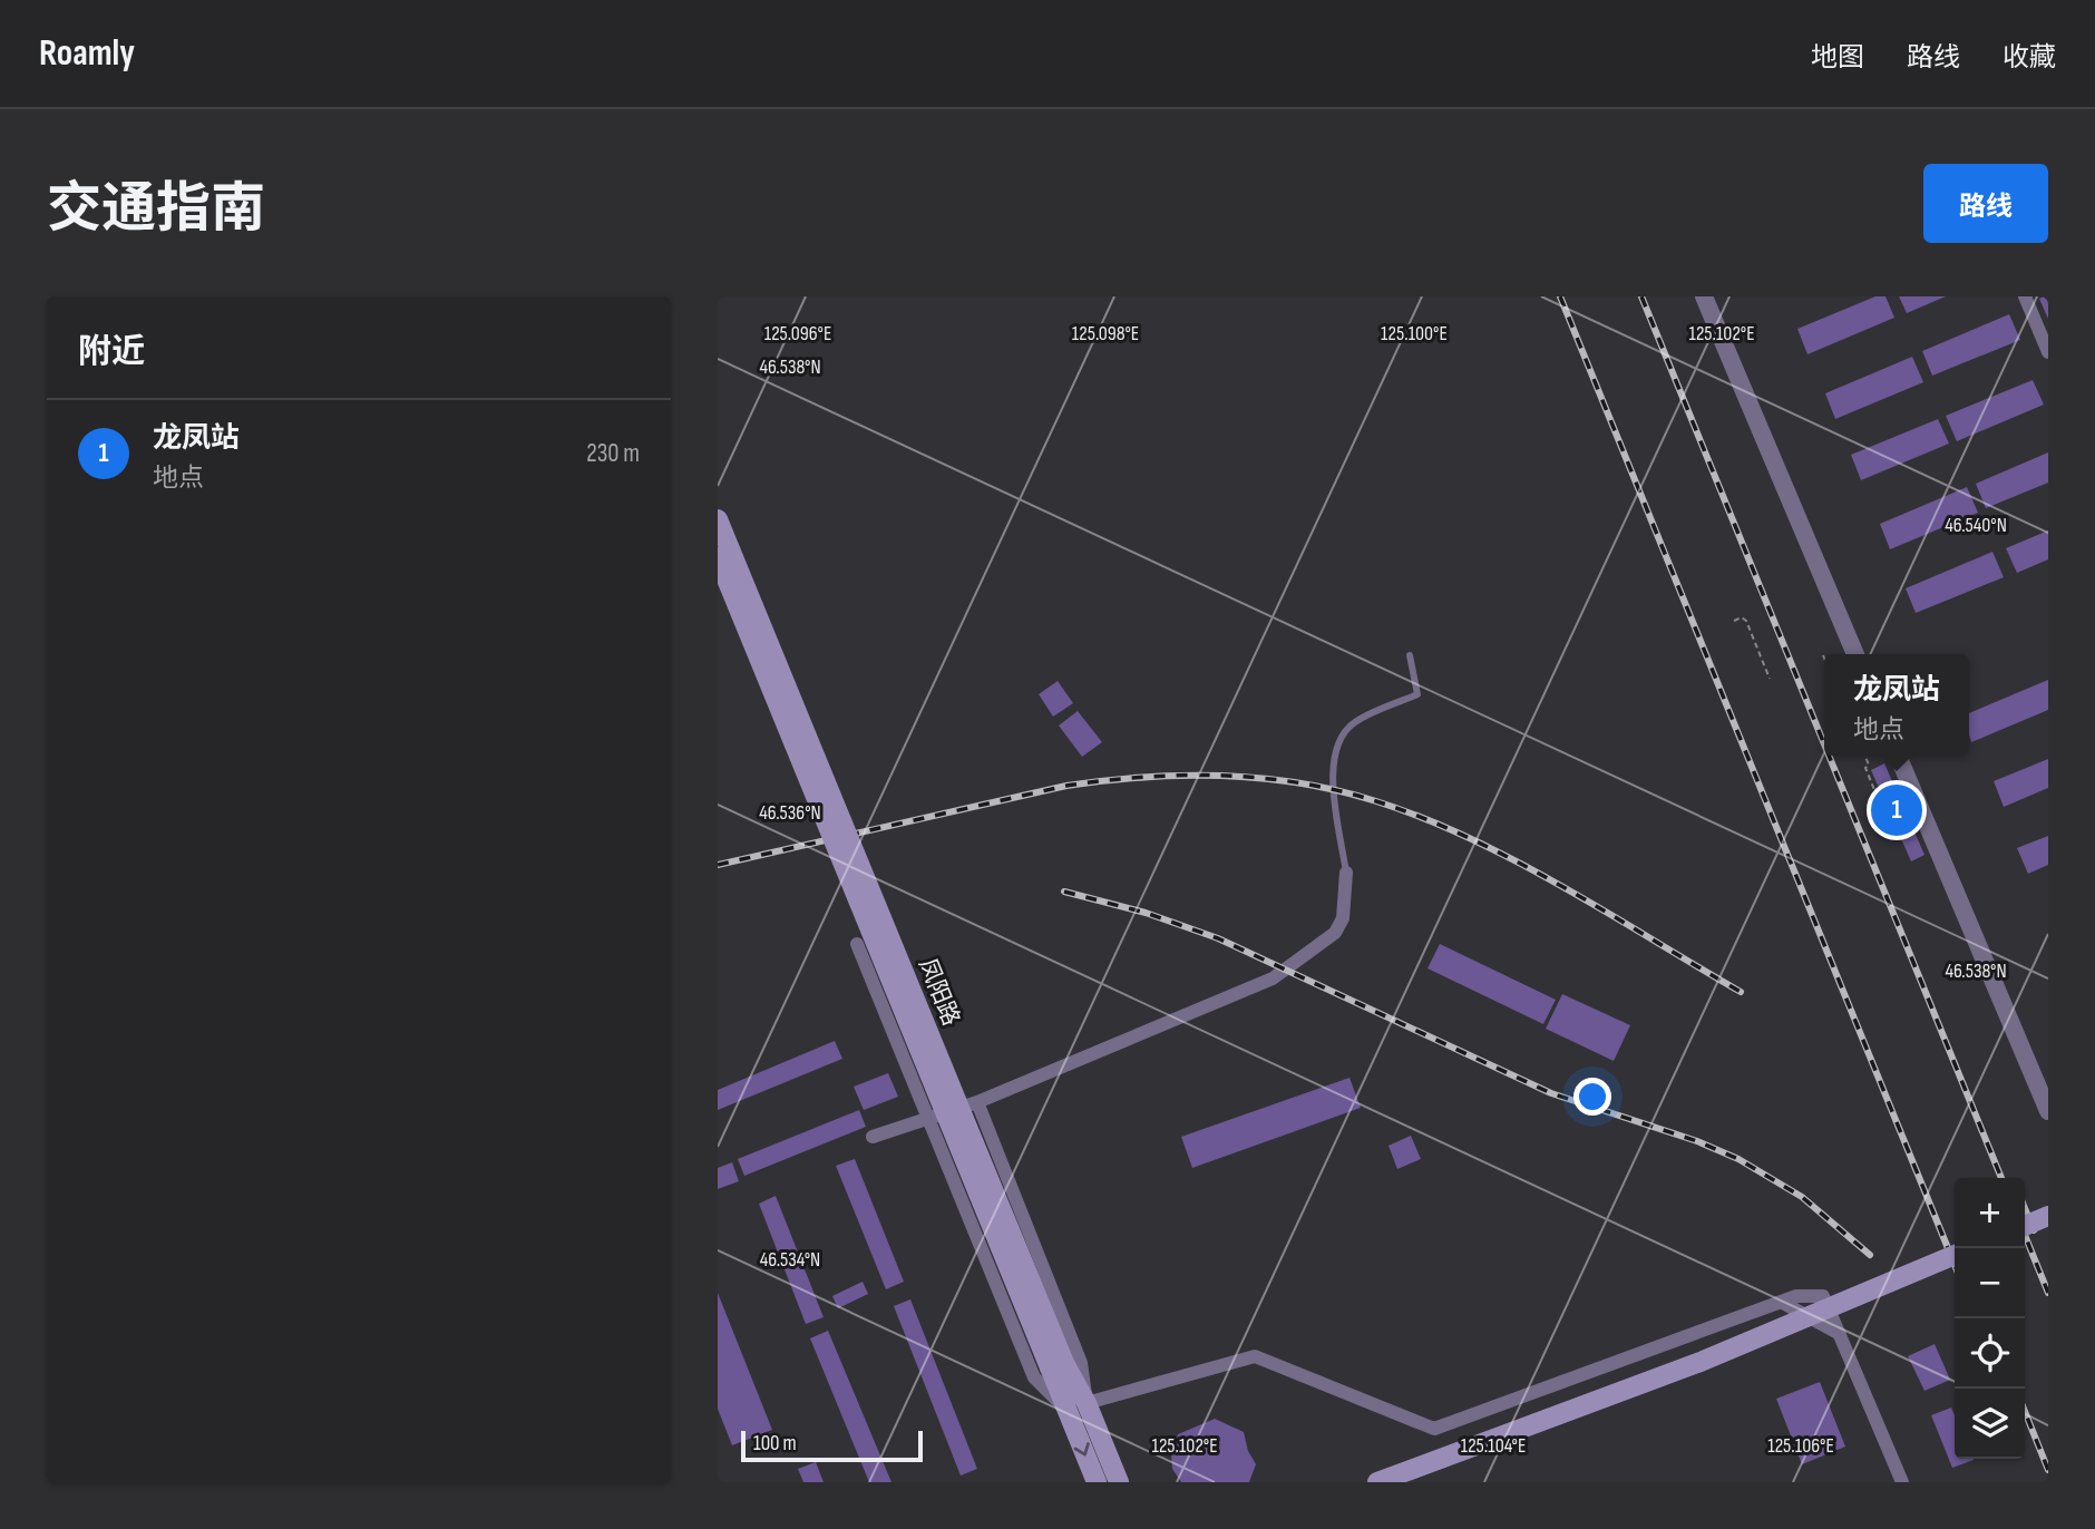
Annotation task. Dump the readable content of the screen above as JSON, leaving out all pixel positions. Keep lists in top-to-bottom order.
{
  "streets": {
    "main road": ["凤阳路"]
  },
  "scale_bar": "100 m",
  "page": {
    "header": "Roamly",
    "nav": ["地图", "路线", "收藏"],
    "title": "交通指南",
    "buttons": "路线",
    "heading": "附近",
    "list": [
      {
        "mark": "1",
        "name": "龙凤站",
        "note": "地点",
        "value": "230 m"
      }
    ],
    "popup": ["龙凤站", "地点"],
    "pins": "1",
    "map_buttons": ["+", "−"],
    "scale": "100 m"
  },
  "coordinates": [
    "125.096°E",
    "125.098°E",
    "125.100°E",
    "125.102°E",
    "46.538°N",
    "46.540°N",
    "46.536°N",
    "46.534°N",
    "125.104°E",
    "125.106°E"
  ]
}
